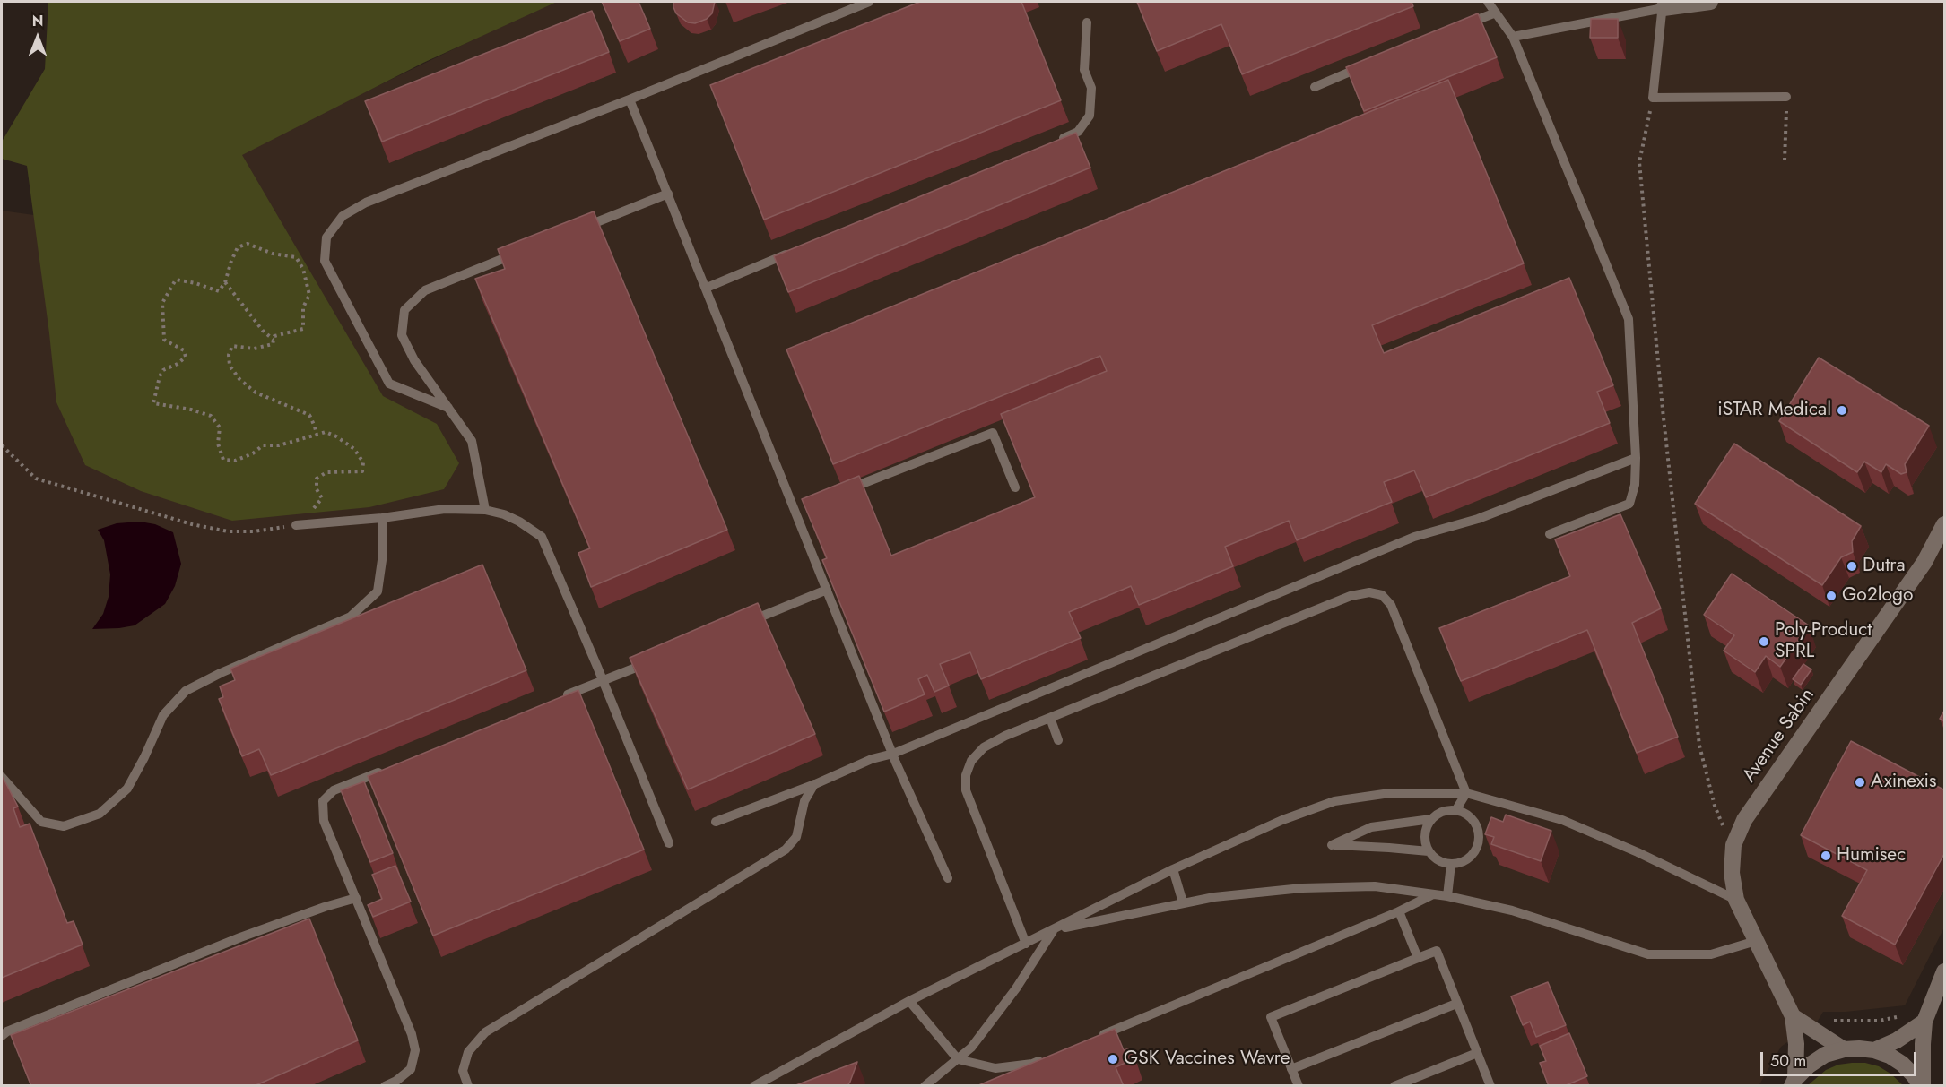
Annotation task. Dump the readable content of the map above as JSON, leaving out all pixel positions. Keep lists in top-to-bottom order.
{
  "streets": {
    "street": ["Avenue Sabin"]
  },
  "places": [
    "iSTAR Medical",
    "Dutra",
    "Go2logo",
    "Poly-Product SPRL",
    "Axinexis",
    "Humisec",
    "GSK Vaccines Wavre"
  ],
  "scale_bar": "50 m",
  "north": "top"
}
